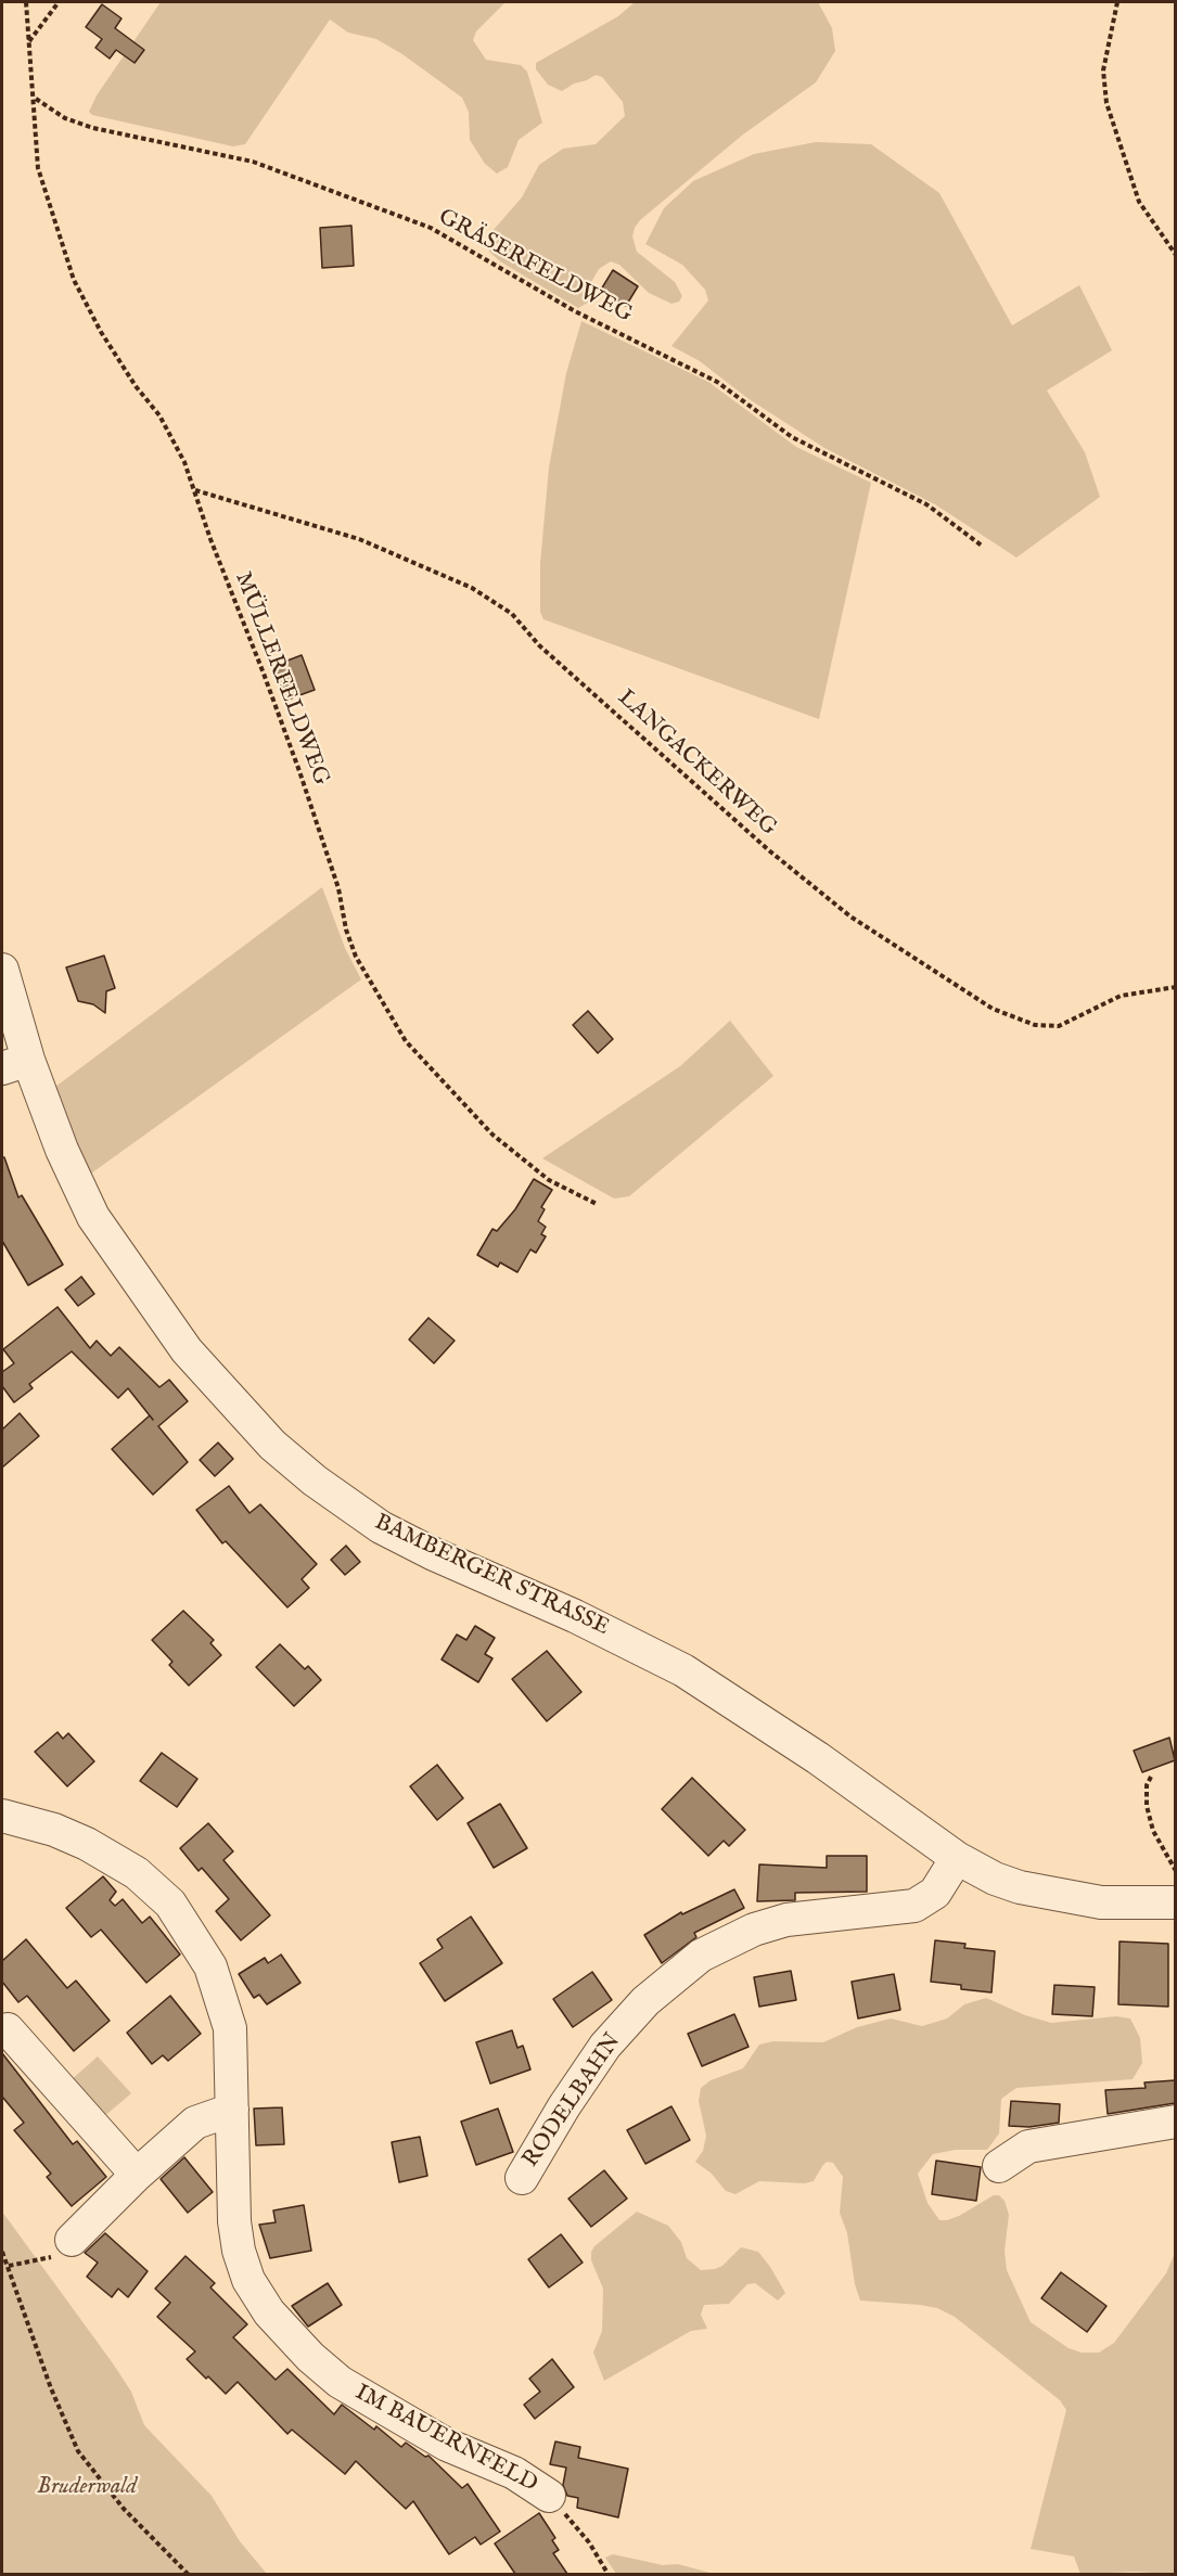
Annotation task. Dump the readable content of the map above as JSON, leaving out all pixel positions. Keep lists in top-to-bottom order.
{
  "streets": {
    "street": ["BAMBERGER STRASSE", "RODELBAHN", "IM BAUERNFELD"],
    "path": ["GRÄSERFELDWEG", "MÜLLERFELDWEG", "LANGACKERWEG"]
  },
  "crossings": [
    ["GRÄSERFELDWEG", "MÜLLERFELDWEG"],
    ["MÜLLERFELDWEG", "LANGACKERWEG"],
    ["BAMBERGER STRASSE", "RODELBAHN"]
  ],
  "parks": ["Bruderwald"]
}
